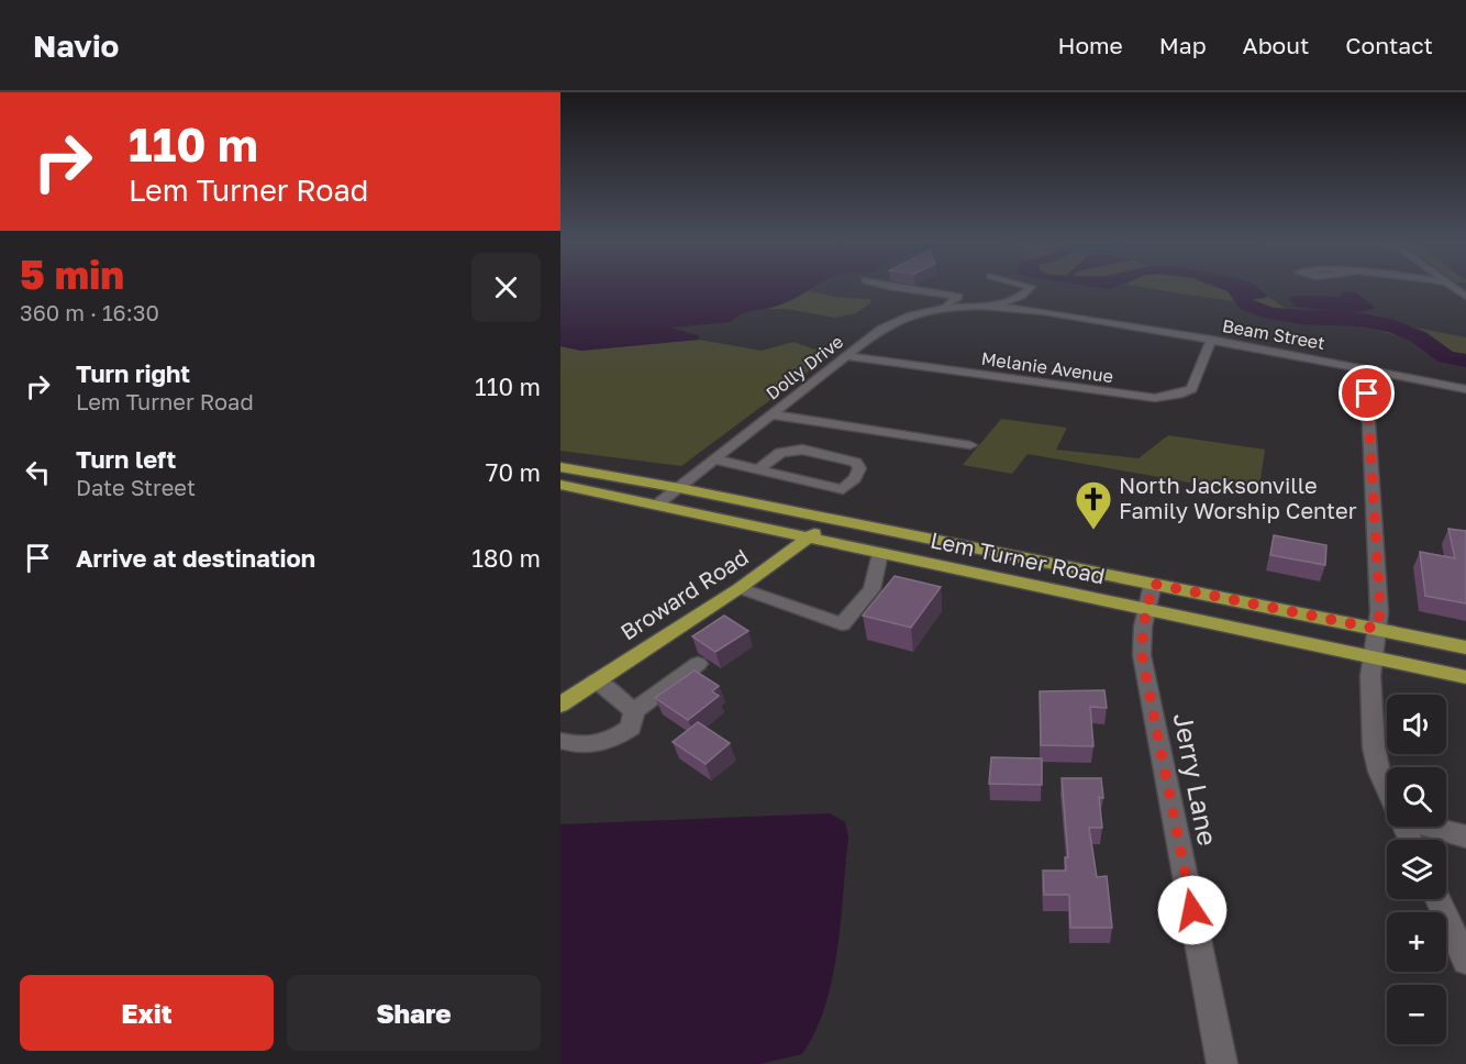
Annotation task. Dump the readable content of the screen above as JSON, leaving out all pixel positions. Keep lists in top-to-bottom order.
{
  "streets": {
    "main road": ["Lem Turner Road", "Broward Road"],
    "street": [
      "Beam Street",
      "Dolly Drive",
      "Melanie Avenue",
      "Jerry Lane"
    ]
  },
  "crossings": [
    ["Beam Street", "Dolly Drive"],
    ["Beam Street", "Melanie Avenue"],
    ["Dolly Drive", "Melanie Avenue"],
    ["Dolly Drive", "Lem Turner Road"],
    ["Lem Turner Road", "Broward Road"],
    ["Lem Turner Road", "Jerry Lane"]
  ],
  "places": {
    "church": ["North Jacksonville Family Worship Center"]
  },
  "page": {
    "header": "Navio",
    "nav": [
      "Home",
      "Map",
      "About",
      "Contact"
    ],
    "turn": ["110 m", "Lem Turner Road"],
    "heading": ["5 min", "360 m · 16:30"],
    "list": [
      {
        "name": "Turn right",
        "note": "Lem Turner Road",
        "value": "110 m"
      },
      {
        "name": "Turn left",
        "note": "Date Street",
        "value": "70 m"
      },
      {
        "name": "Arrive at destination",
        "value": "180 m"
      }
    ],
    "map_buttons": ["+", "−"],
    "buttons": ["Exit", "Share"]
  }
}
